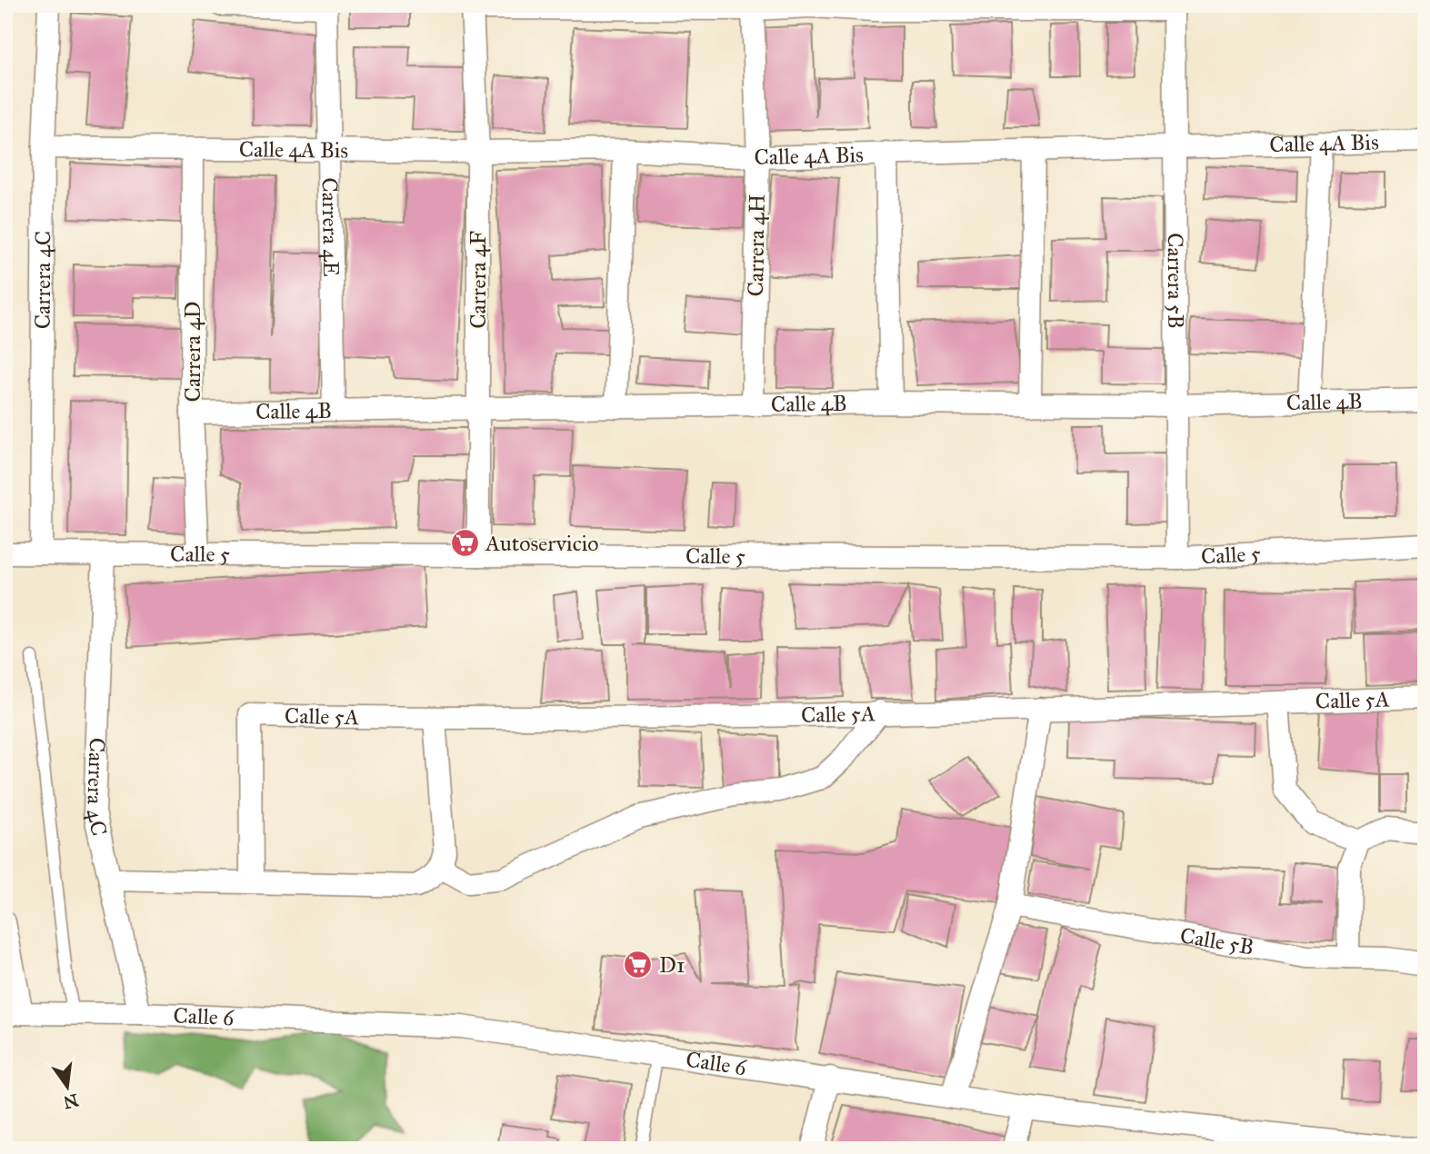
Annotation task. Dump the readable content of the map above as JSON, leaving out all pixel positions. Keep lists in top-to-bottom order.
{
  "streets": {
    "street": [
      "Calle 4A Bis",
      "Carrera 4E",
      "Carrera 4H",
      "Carrera 4C",
      "Carrera 4F",
      "Carrera 5B",
      "Carrera 4D",
      "Calle 4B",
      "Calle 5",
      "Calle 5A",
      "Calle 5B",
      "Calle 6"
    ]
  },
  "crossings": [
    ["Calle 4A Bis", "Carrera 4E"],
    ["Calle 4A Bis", "Carrera 4H"],
    ["Calle 4A Bis", "Carrera 4C"],
    ["Calle 4A Bis", "Carrera 4F"],
    ["Calle 4A Bis", "Carrera 5B"],
    ["Calle 4A Bis", "Carrera 4D"],
    ["Carrera 4E", "Calle 4B"],
    ["Carrera 4H", "Calle 4B"],
    ["Carrera 4C", "Calle 5"],
    ["Carrera 4C", "Calle 6"],
    ["Carrera 4F", "Calle 4B"],
    ["Carrera 4F", "Calle 5"],
    ["Carrera 5B", "Calle 4B"],
    ["Carrera 5B", "Calle 5"],
    ["Carrera 4D", "Calle 4B"],
    ["Carrera 4D", "Calle 5"]
  ],
  "places": {
    "supermarket": ["Autoservicio", "D1"]
  },
  "north": "bottom"
}
